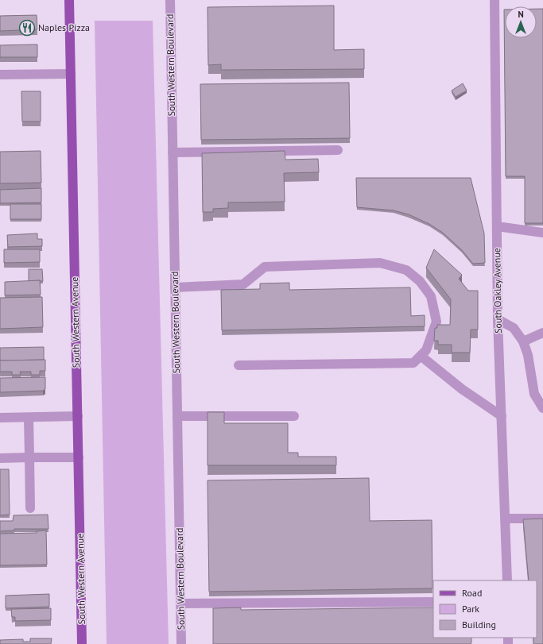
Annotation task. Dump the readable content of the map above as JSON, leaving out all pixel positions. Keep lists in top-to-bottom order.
{
  "streets": {
    "main road": ["South Western Avenue"],
    "street": ["South Western Boulevard", "South Oakley Avenue"]
  },
  "places": {
    "restaurant": ["Naples Pizza"]
  },
  "legend": ["Road", "Park", "Building"],
  "north": "top"
}
